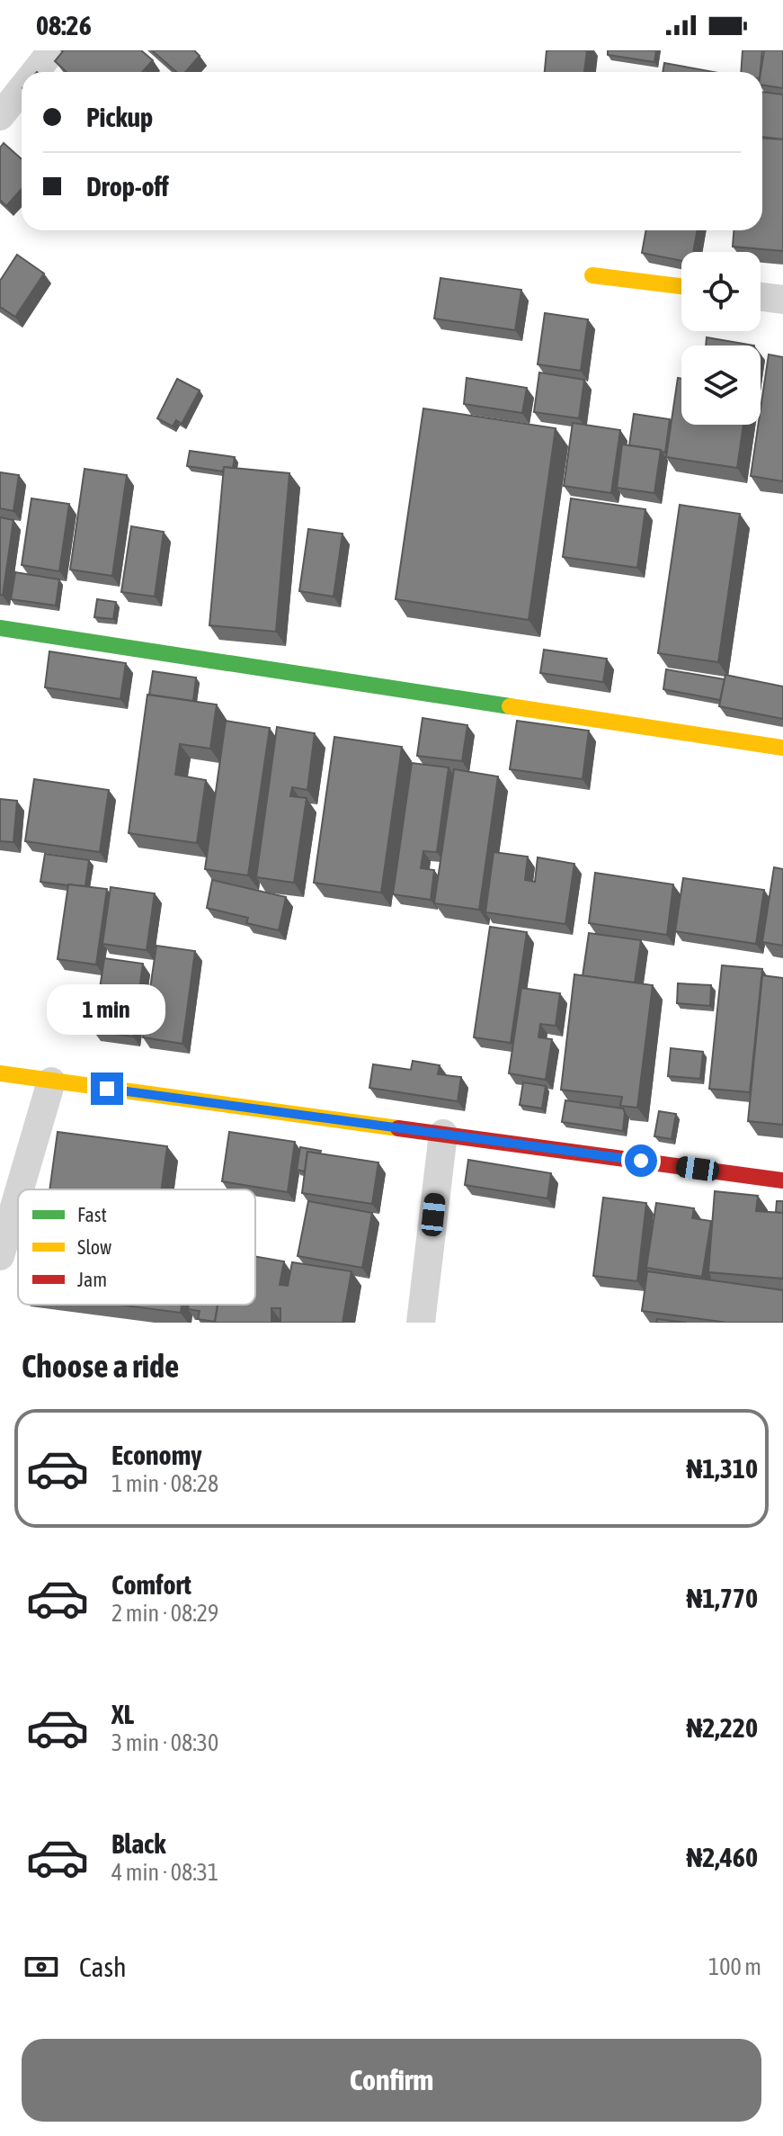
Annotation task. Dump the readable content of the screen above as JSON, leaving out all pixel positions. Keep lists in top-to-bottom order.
{
  "legend": ["Fast", "Slow", "Jam"],
  "page": {
    "status": "08:26",
    "banner": ["Pickup", "Drop-off"],
    "bubble": "1 min",
    "heading": "Choose a ride",
    "list": [
      {
        "name": "Economy",
        "note": "1 min · 08:28",
        "value": "₦1,310"
      },
      {
        "name": "Comfort",
        "note": "2 min · 08:29",
        "value": "₦1,770"
      },
      {
        "name": "XL",
        "note": "3 min · 08:30",
        "value": "₦2,220"
      },
      {
        "name": "Black",
        "note": "4 min · 08:31",
        "value": "₦2,460"
      }
    ],
    "pay": ["Cash", "100 m"],
    "buttons": "Confirm"
  }
}
